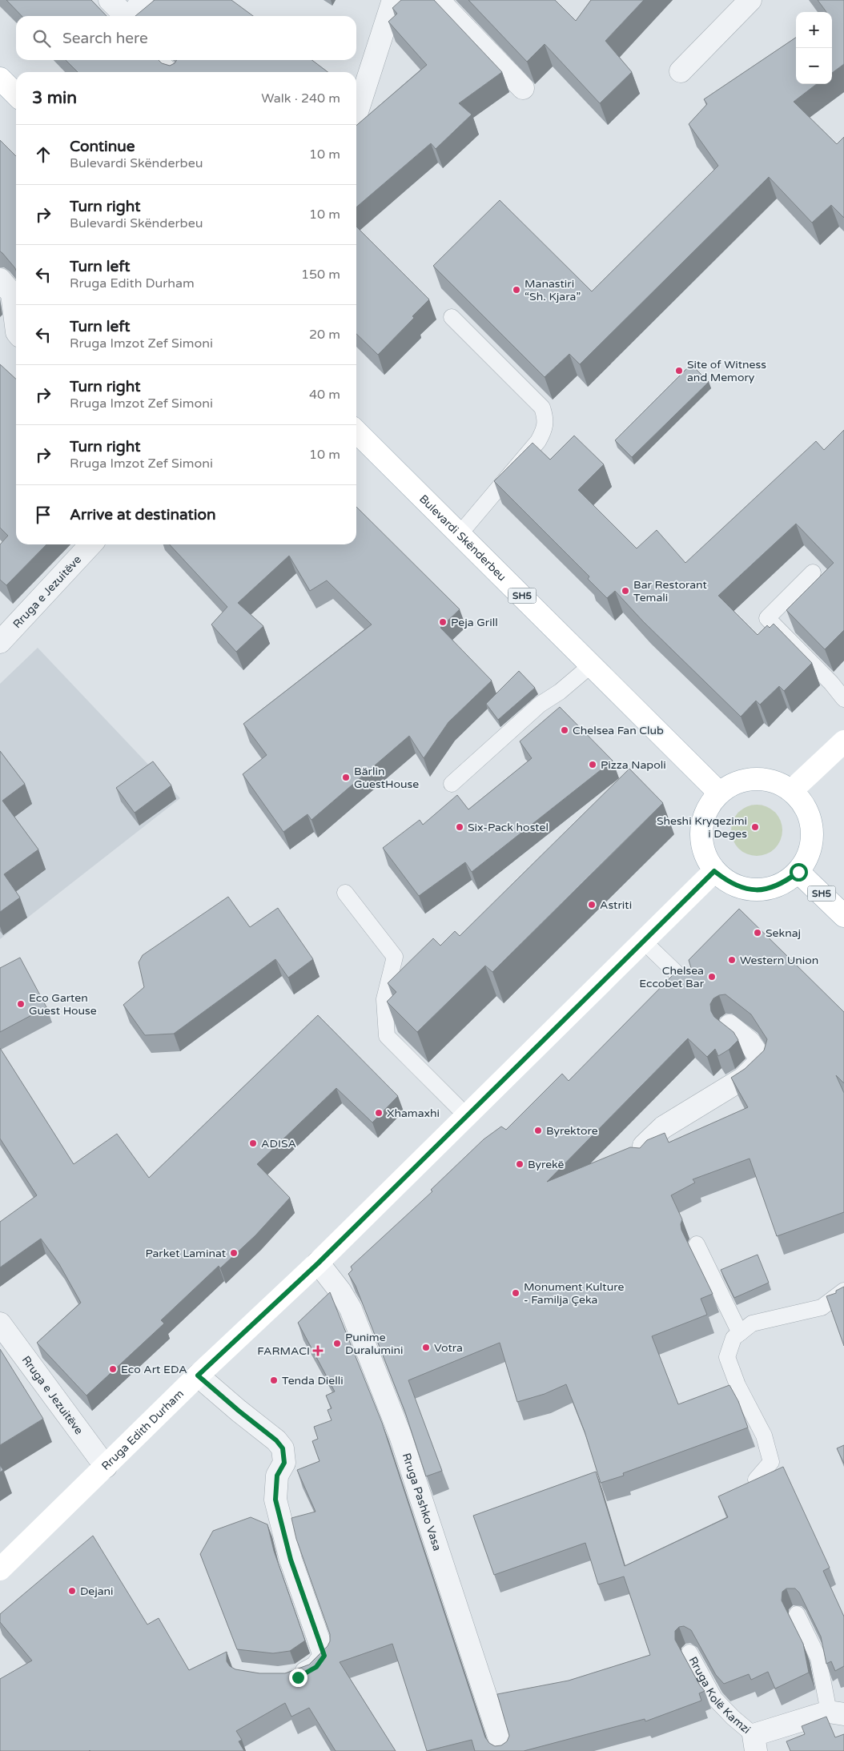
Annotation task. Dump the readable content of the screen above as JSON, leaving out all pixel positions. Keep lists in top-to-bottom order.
{
  "streets": {
    "main road": ["Bulevardi Skënderbeu", "SH5", "Rruga Edith Durham"],
    "street": ["Rruga e Jezuitëve", "Rruga Pashko Vasa", "Rruga Kolë Kamzi"]
  },
  "crossings": [
    ["Bulevardi Skënderbeu", "SH5"],
    ["Bulevardi Skënderbeu", "Rruga Edith Durham"],
    ["Rruga e Jezuitëve", "Rruga Edith Durham"],
    ["SH5", "Rruga Edith Durham"],
    ["Rruga Edith Durham", "Rruga Pashko Vasa"]
  ],
  "places": {
    "other": [
      "Manastiri “Sh. Kjara”",
      "Site of Witness and Memory",
      "Bar Restorant Temali",
      "Peja Grill",
      "Chelsea Fan Club",
      "Pizza Napoli",
      "Bärlin GuestHouse",
      "Six-Pack hostel",
      "Sheshi Kryqezimi i Deges",
      "Astriti",
      "Seknaj",
      "Western Union",
      "Chelsea Eccobet Bar",
      "Eco Garten Guest House",
      "Xhamaxhi",
      "Byrektore",
      "ADISA",
      "Byrekë",
      "Parket Laminat",
      "Monument Kulture - Familja Çeka",
      "Punime Duralumini",
      "Votra",
      "Eco Art EDA",
      "Tenda Dielli",
      "Dejani"
    ],
    "health": ["FARMACI"]
  },
  "page": {
    "map_buttons": ["+", "−"],
    "search": "Search here",
    "heading": ["3 min", "Walk · 240 m"],
    "list": [
      ["Continue", "Bulevardi Skënderbeu", "10 m"],
      ["Turn right", "Bulevardi Skënderbeu", "10 m"],
      ["Turn left", "Rruga Edith Durham", "150 m"],
      ["Turn left", "Rruga Imzot Zef Simoni", "20 m"],
      ["Turn right", "Rruga Imzot Zef Simoni", "40 m"],
      ["Turn right", "Rruga Imzot Zef Simoni", "10 m"],
      "Arrive at destination"
    ]
  }
}
